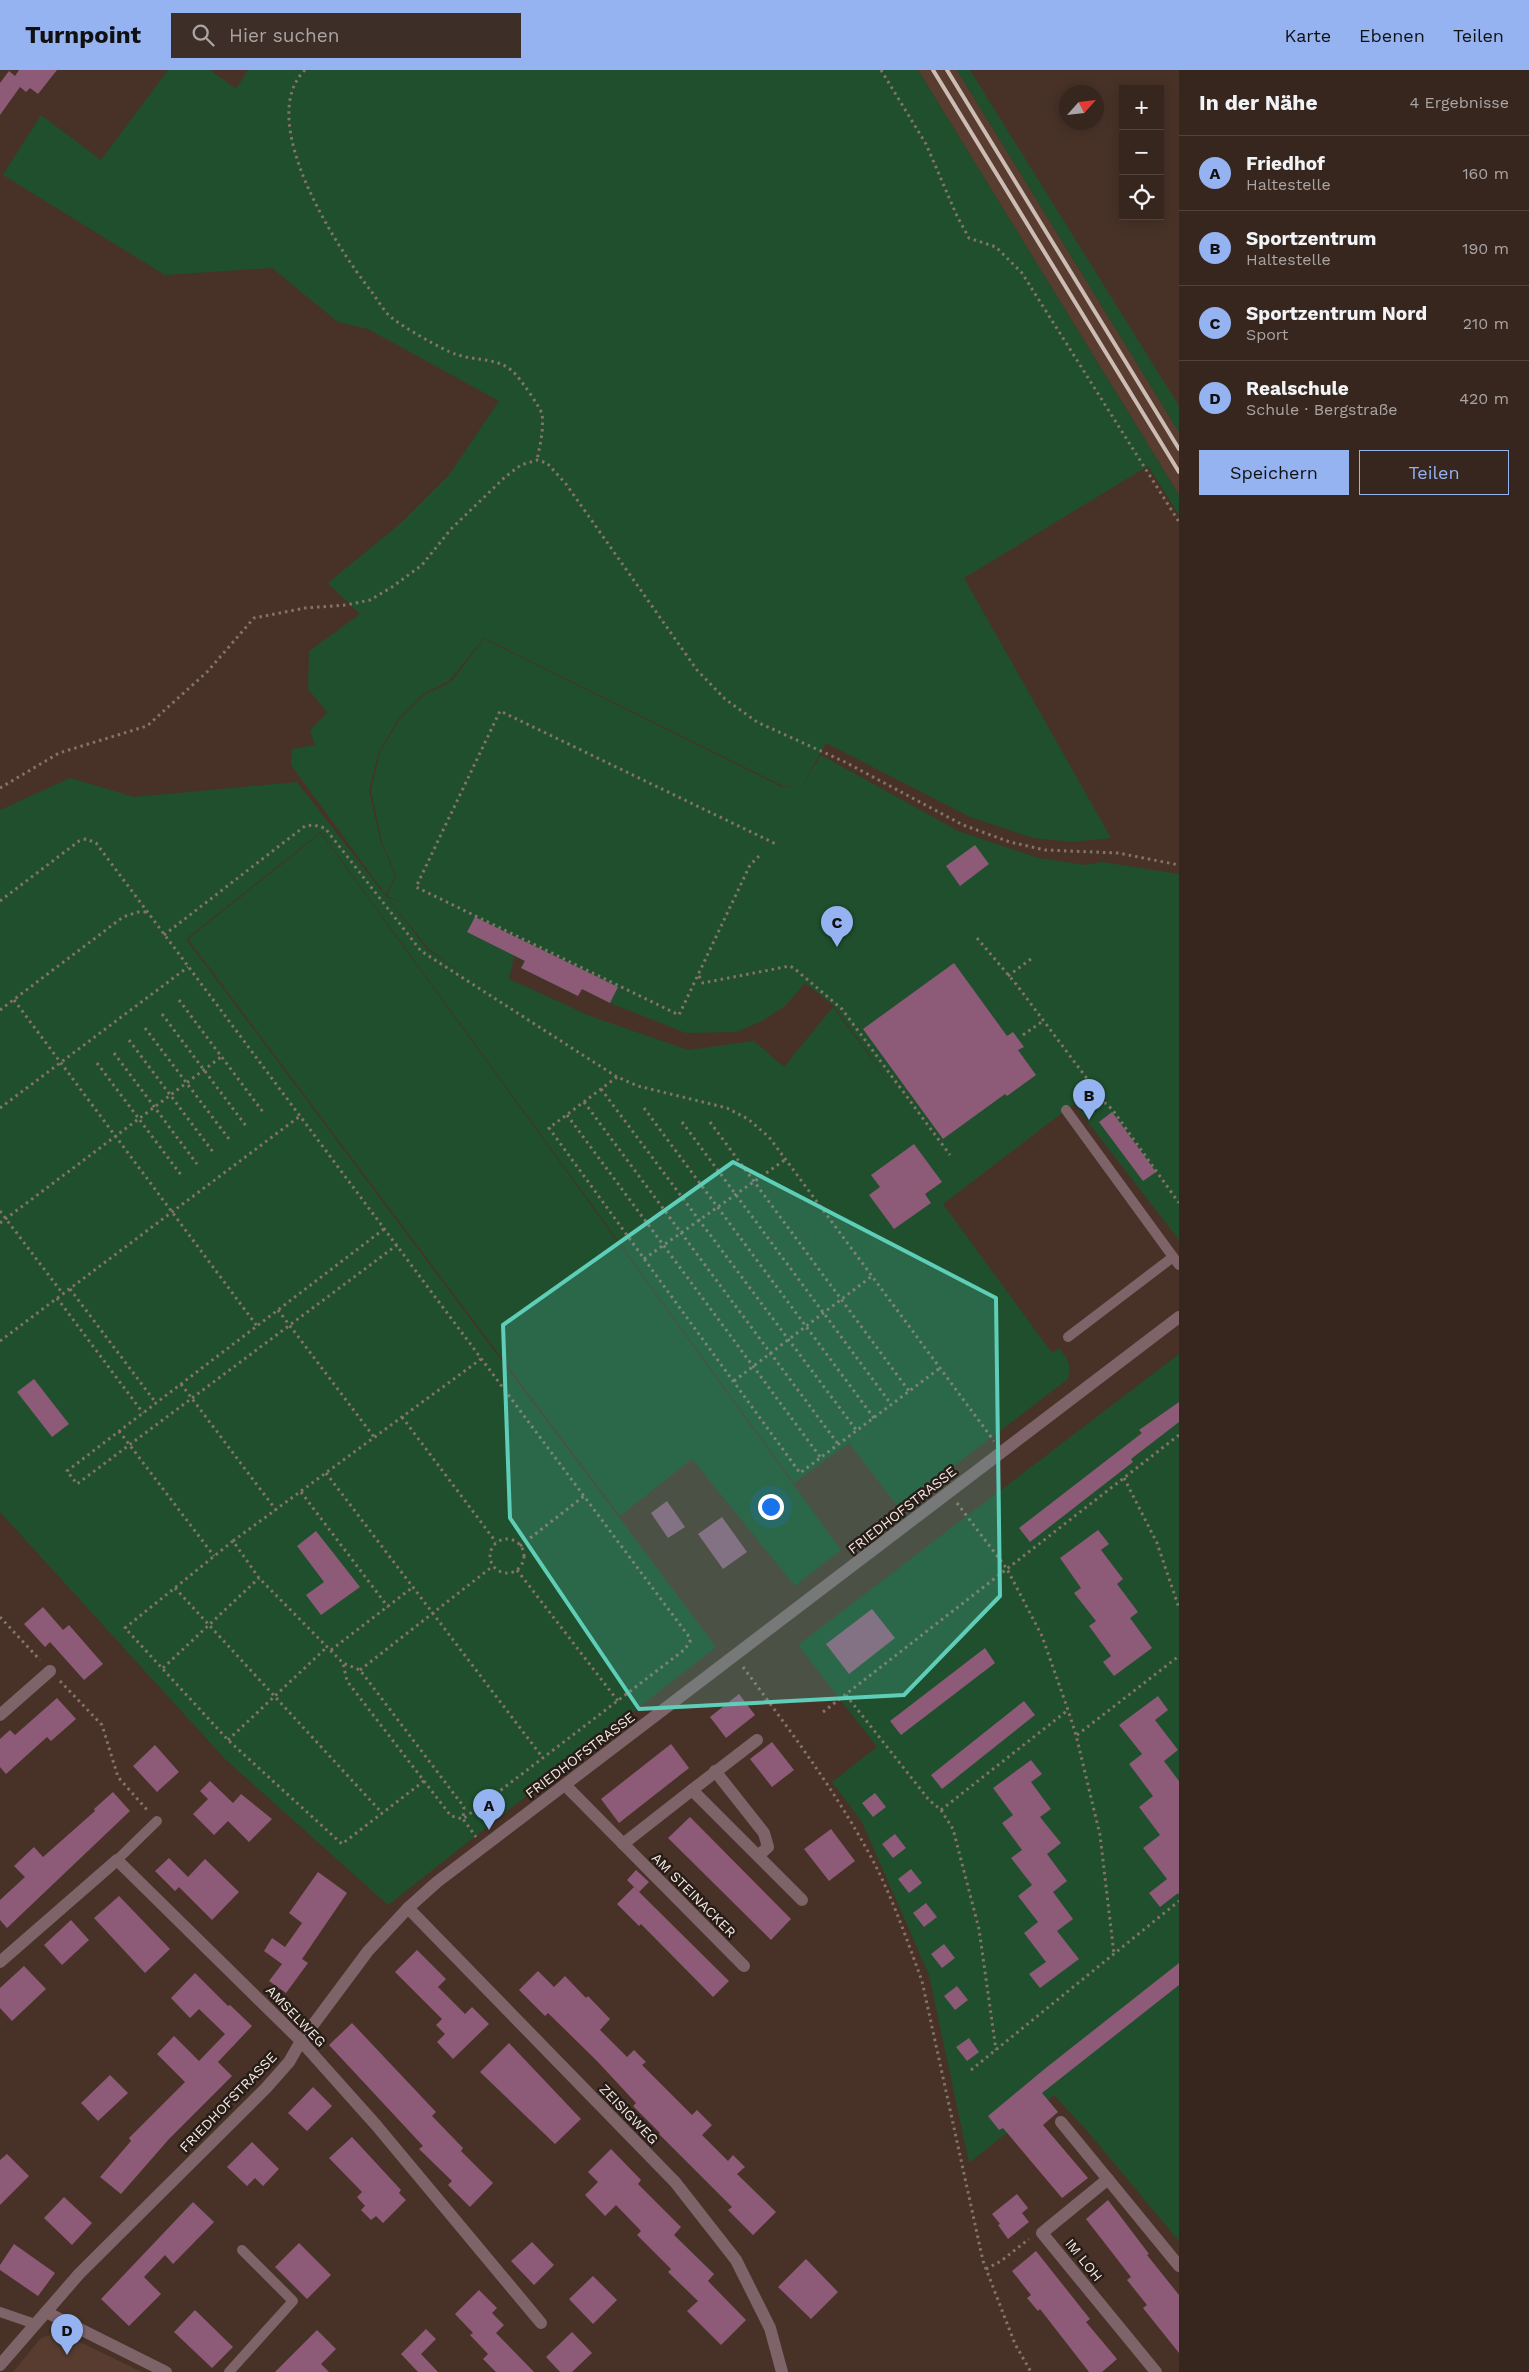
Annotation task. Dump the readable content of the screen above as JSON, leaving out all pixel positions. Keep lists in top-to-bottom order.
{
  "streets": {
    "street": [
      "FRIEDHOFSTRASSE",
      "AM STEINACKER",
      "AMSELWEG",
      "ZEISIGWEG",
      "IM LOH"
    ]
  },
  "crossings": [
    ["FRIEDHOFSTRASSE", "AM STEINACKER"],
    ["FRIEDHOFSTRASSE", "AMSELWEG"],
    ["FRIEDHOFSTRASSE", "ZEISIGWEG"]
  ],
  "north": "top right",
  "page": {
    "header": "Turnpoint",
    "search": "Hier suchen",
    "nav": ["Karte", "Ebenen", "Teilen"],
    "heading": ["In der Nähe", "4 Ergebnisse"],
    "map_buttons": ["+", "−"],
    "list": [
      {
        "mark": "A",
        "name": "Friedhof",
        "note": "Haltestelle",
        "value": "160 m"
      },
      {
        "mark": "B",
        "name": "Sportzentrum",
        "note": "Haltestelle",
        "value": "190 m"
      },
      {
        "mark": "C",
        "name": "Sportzentrum Nord",
        "note": "Sport",
        "value": "210 m"
      },
      {
        "mark": "D",
        "name": "Realschule",
        "note": "Schule · Bergstraße",
        "value": "420 m"
      }
    ],
    "buttons": ["Speichern", "Teilen"],
    "pins": [
      "C",
      "B",
      "A",
      "D"
    ]
  }
}
